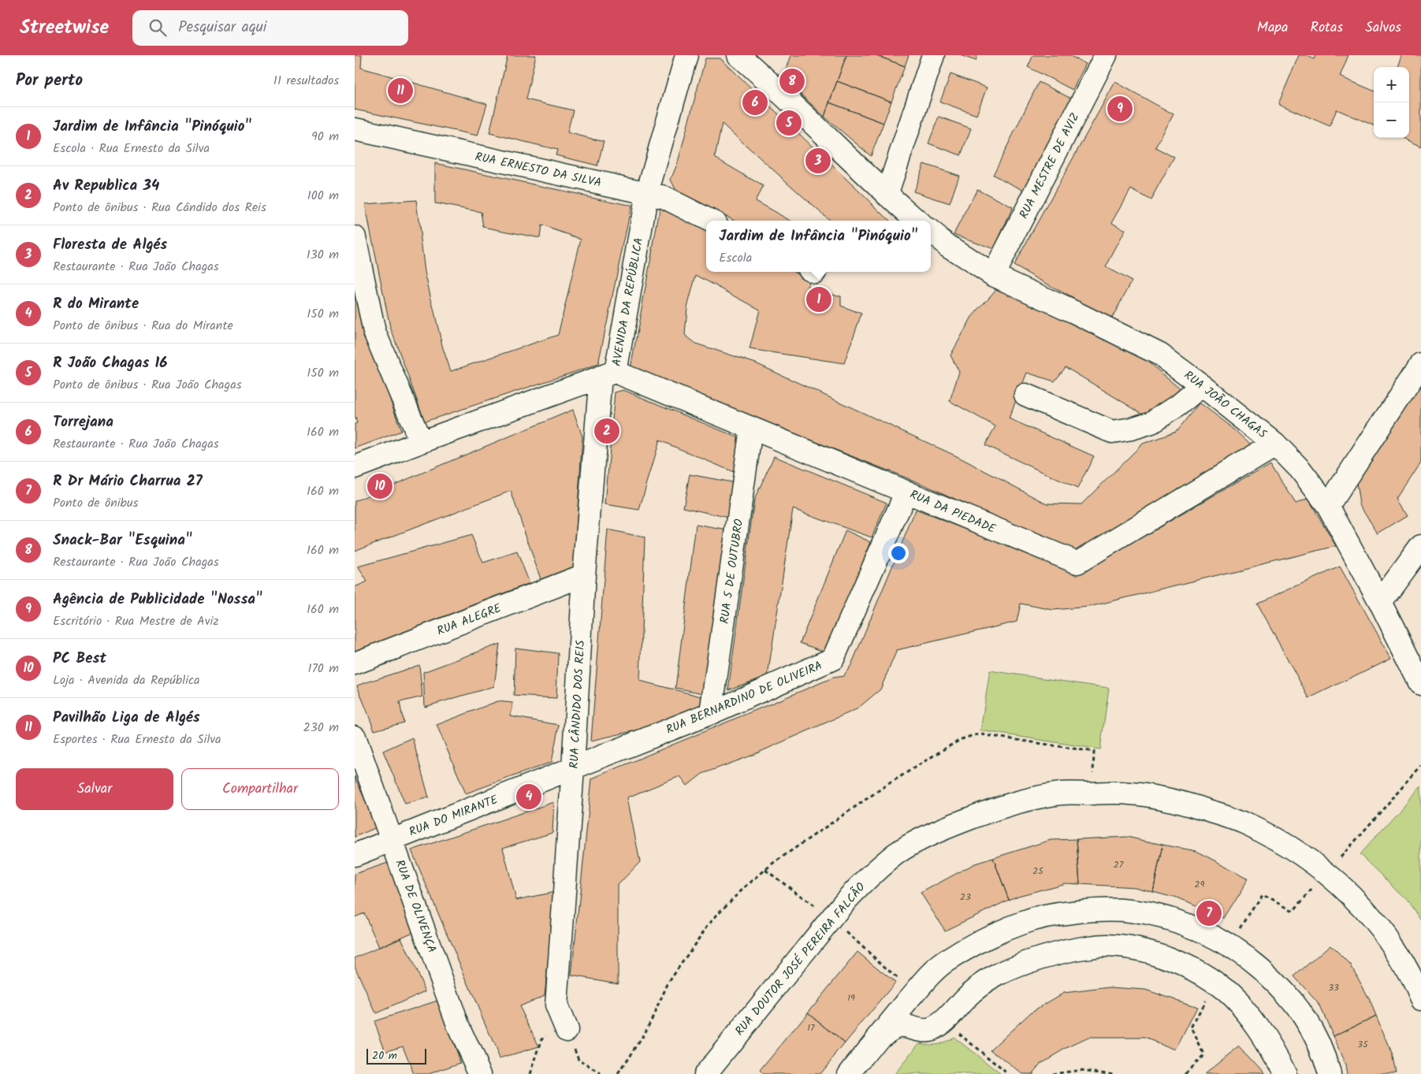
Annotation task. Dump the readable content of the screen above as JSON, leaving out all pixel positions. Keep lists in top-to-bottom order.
{
  "streets": {
    "street": [
      "RUA MESTRE DE AVIZ",
      "RUA ERNESTO DA SILVA",
      "AVENIDA DA REPÚBLICA",
      "RUA JOÃO CHAGAS",
      "RUA DA PIEDADE",
      "RUA 5 DE OUTUBRO",
      "RUA ALEGRE",
      "RUA BERNARDINO DE OLIVEIRA",
      "RUA CÂNDIDO DOS REIS",
      "RUA DO MIRANTE",
      "RUA DE OLIVENÇA",
      "RUA DOUTOR JOSÉ PEREIRA FALCÃO"
    ]
  },
  "crossings": [
    ["RUA MESTRE DE AVIZ", "RUA JOÃO CHAGAS"],
    ["RUA ERNESTO DA SILVA", "AVENIDA DA REPÚBLICA"],
    ["AVENIDA DA REPÚBLICA", "RUA DA PIEDADE"],
    ["AVENIDA DA REPÚBLICA", "RUA CÂNDIDO DOS REIS"],
    ["RUA JOÃO CHAGAS", "RUA DA PIEDADE"],
    ["RUA DA PIEDADE", "RUA 5 DE OUTUBRO"],
    ["RUA DA PIEDADE", "RUA BERNARDINO DE OLIVEIRA"],
    ["RUA DA PIEDADE", "RUA CÂNDIDO DOS REIS"],
    ["RUA 5 DE OUTUBRO", "RUA BERNARDINO DE OLIVEIRA"],
    ["RUA ALEGRE", "RUA CÂNDIDO DOS REIS"],
    ["RUA BERNARDINO DE OLIVEIRA", "RUA CÂNDIDO DOS REIS"],
    ["RUA BERNARDINO DE OLIVEIRA", "RUA DO MIRANTE"],
    ["RUA CÂNDIDO DOS REIS", "RUA DO MIRANTE"],
    ["RUA DO MIRANTE", "RUA DE OLIVENÇA"]
  ],
  "house_numbers": [
    "27",
    "25",
    "29",
    "23",
    "33",
    "19",
    "17",
    "35"
  ],
  "scale_bar": "20 m",
  "page": {
    "header": "Streetwise",
    "search": "Pesquisar aqui",
    "nav": ["Mapa", "Rotas", "Salvos"],
    "heading": ["Por perto", "11 resultados"],
    "map_buttons": ["+", "−"],
    "pins": [
      "8",
      "11",
      "6",
      "9",
      "5",
      "3",
      "1",
      "2",
      "10",
      "4",
      "7"
    ],
    "list": [
      {
        "mark": "1",
        "name": "Jardim de Infância \"Pinóquio\"",
        "note": "Escola · Rua Ernesto da Silva",
        "value": "90 m"
      },
      {
        "mark": "2",
        "name": "Av Republica 34",
        "note": "Ponto de ônibus · Rua Cândido dos Reis",
        "value": "100 m"
      },
      {
        "mark": "3",
        "name": "Floresta de Algés",
        "note": "Restaurante · Rua João Chagas",
        "value": "130 m"
      },
      {
        "mark": "4",
        "name": "R do Mirante",
        "note": "Ponto de ônibus · Rua do Mirante",
        "value": "150 m"
      },
      {
        "mark": "5",
        "name": "R João Chagas 16",
        "note": "Ponto de ônibus · Rua João Chagas",
        "value": "150 m"
      },
      {
        "mark": "6",
        "name": "Torrejana",
        "note": "Restaurante · Rua João Chagas",
        "value": "160 m"
      },
      {
        "mark": "7",
        "name": "R Dr Mário Charrua 27",
        "note": "Ponto de ônibus",
        "value": "160 m"
      },
      {
        "mark": "8",
        "name": "Snack-Bar \"Esquina\"",
        "note": "Restaurante · Rua João Chagas",
        "value": "160 m"
      },
      {
        "mark": "9",
        "name": "Agência de Publicidade \"Nossa\"",
        "note": "Escritório · Rua Mestre de Aviz",
        "value": "160 m"
      },
      {
        "mark": "10",
        "name": "PC Best",
        "note": "Loja · Avenida da República",
        "value": "170 m"
      },
      {
        "mark": "11",
        "name": "Pavilhão Liga de Algés",
        "note": "Esportes · Rua Ernesto da Silva",
        "value": "230 m"
      }
    ],
    "popup": ["Jardim de Infância \"Pinóquio\"", "Escola"],
    "buttons": ["Salvar", "Compartilhar"],
    "scale": "20 m"
  }
}
